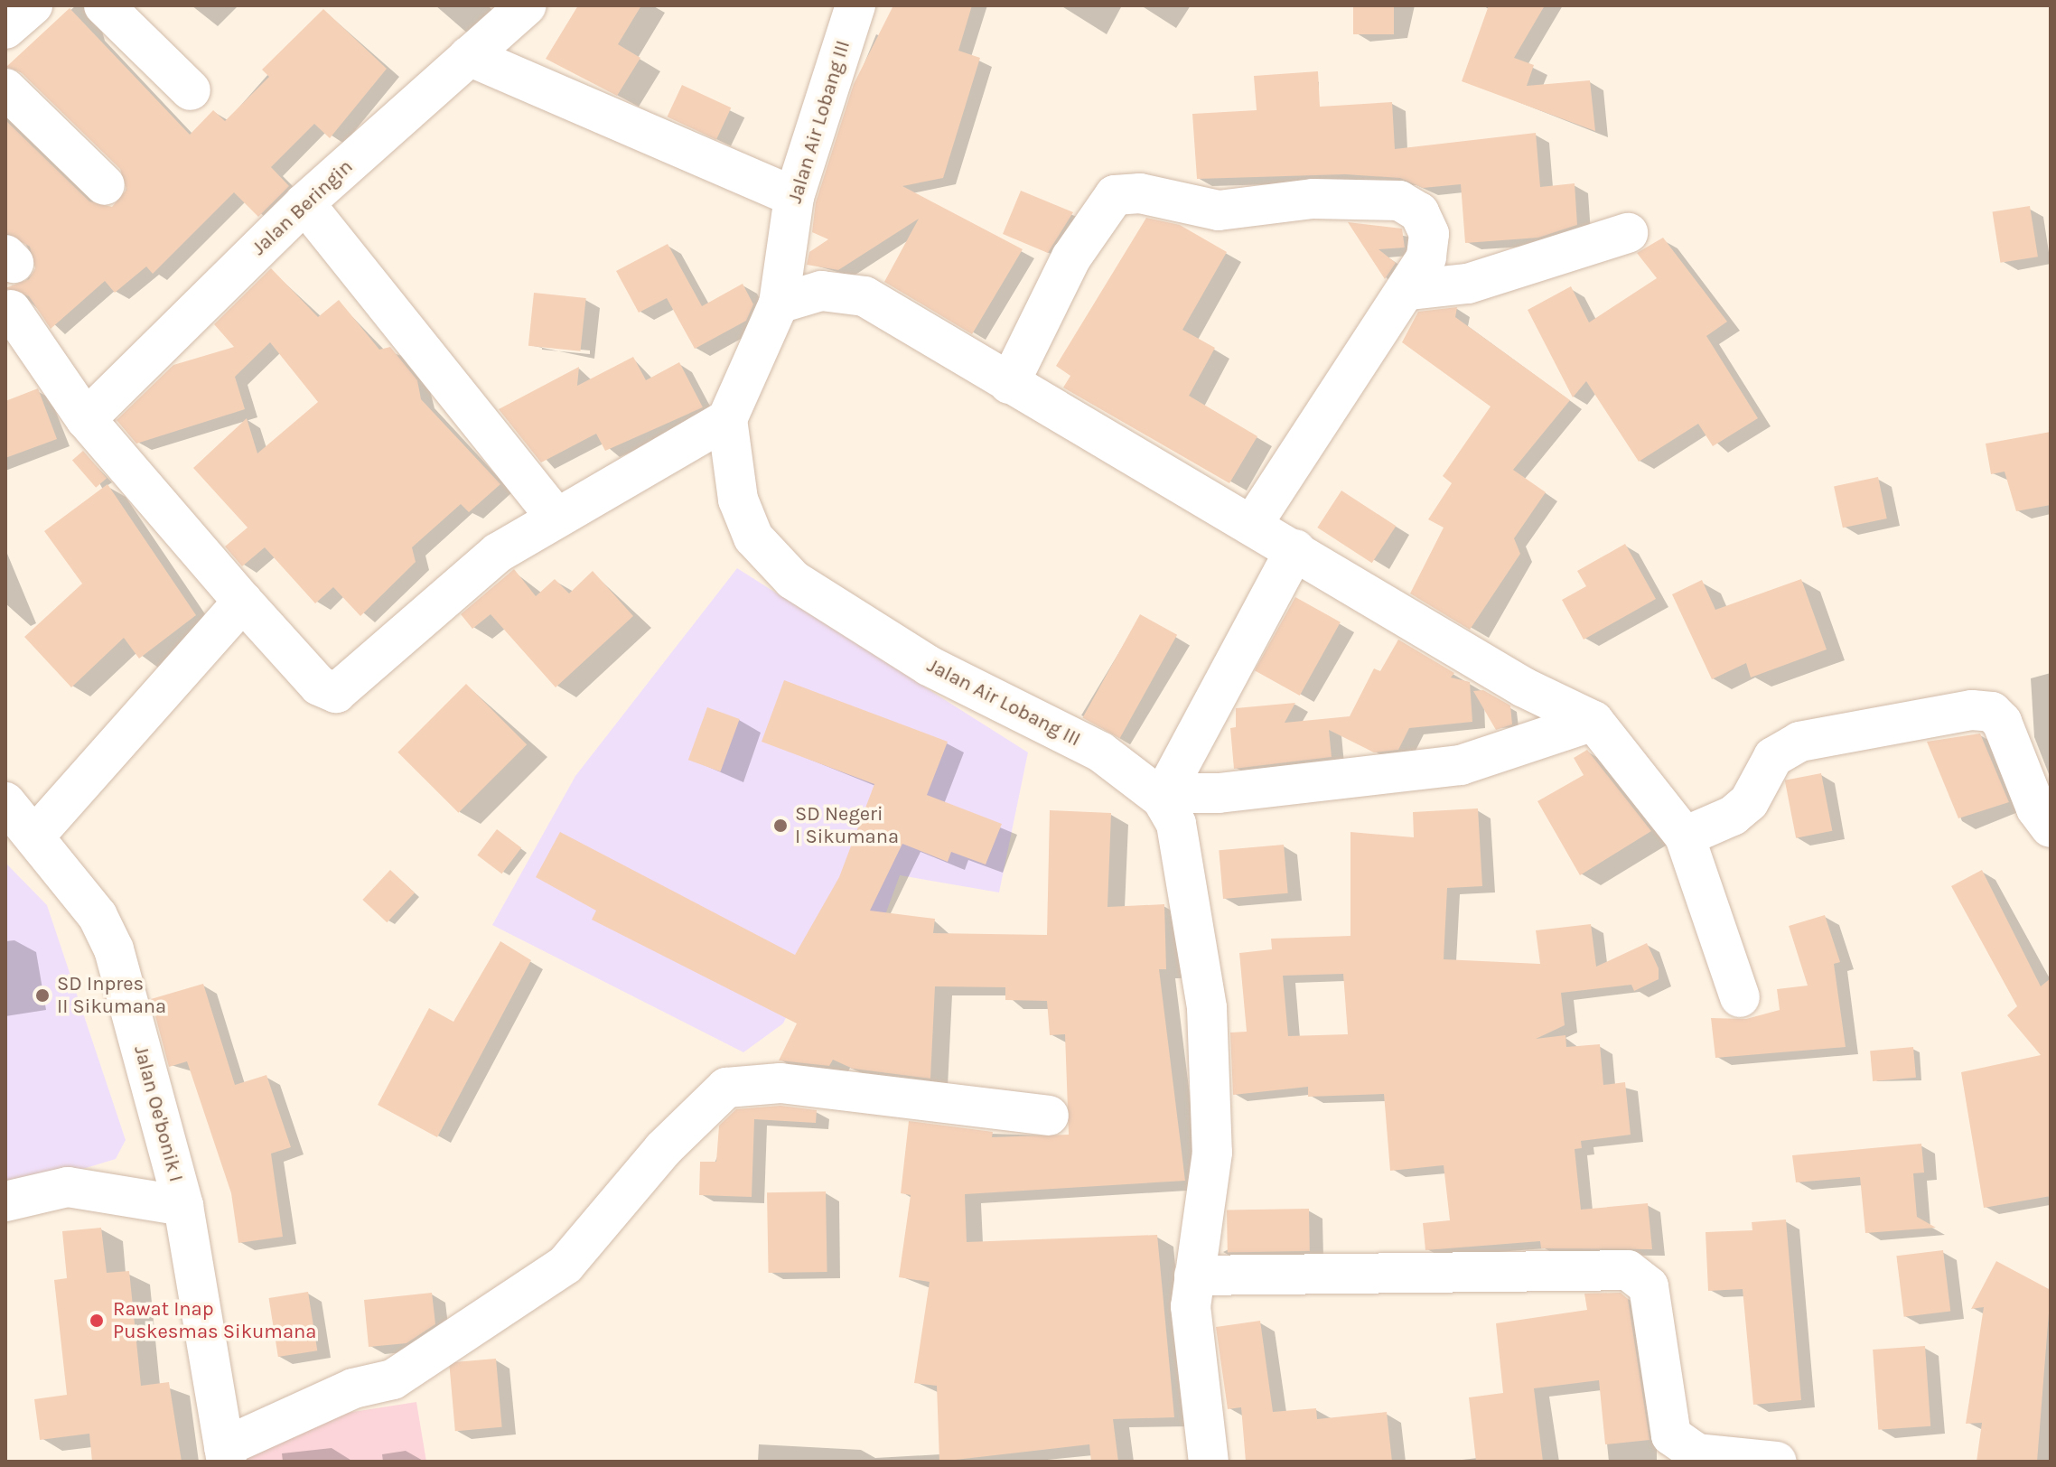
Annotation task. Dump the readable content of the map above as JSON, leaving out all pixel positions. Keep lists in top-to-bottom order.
{
  "streets": {
    "street": ["Jalan Air Lobang III", "Jalan Beringin", "Jalan Oe'bonik I"]
  },
  "places": ["SD Negeri I Sikumana", "SD Inpres II Sikumana", "Rawat Inap Puskesmas Sikumana"]
}
